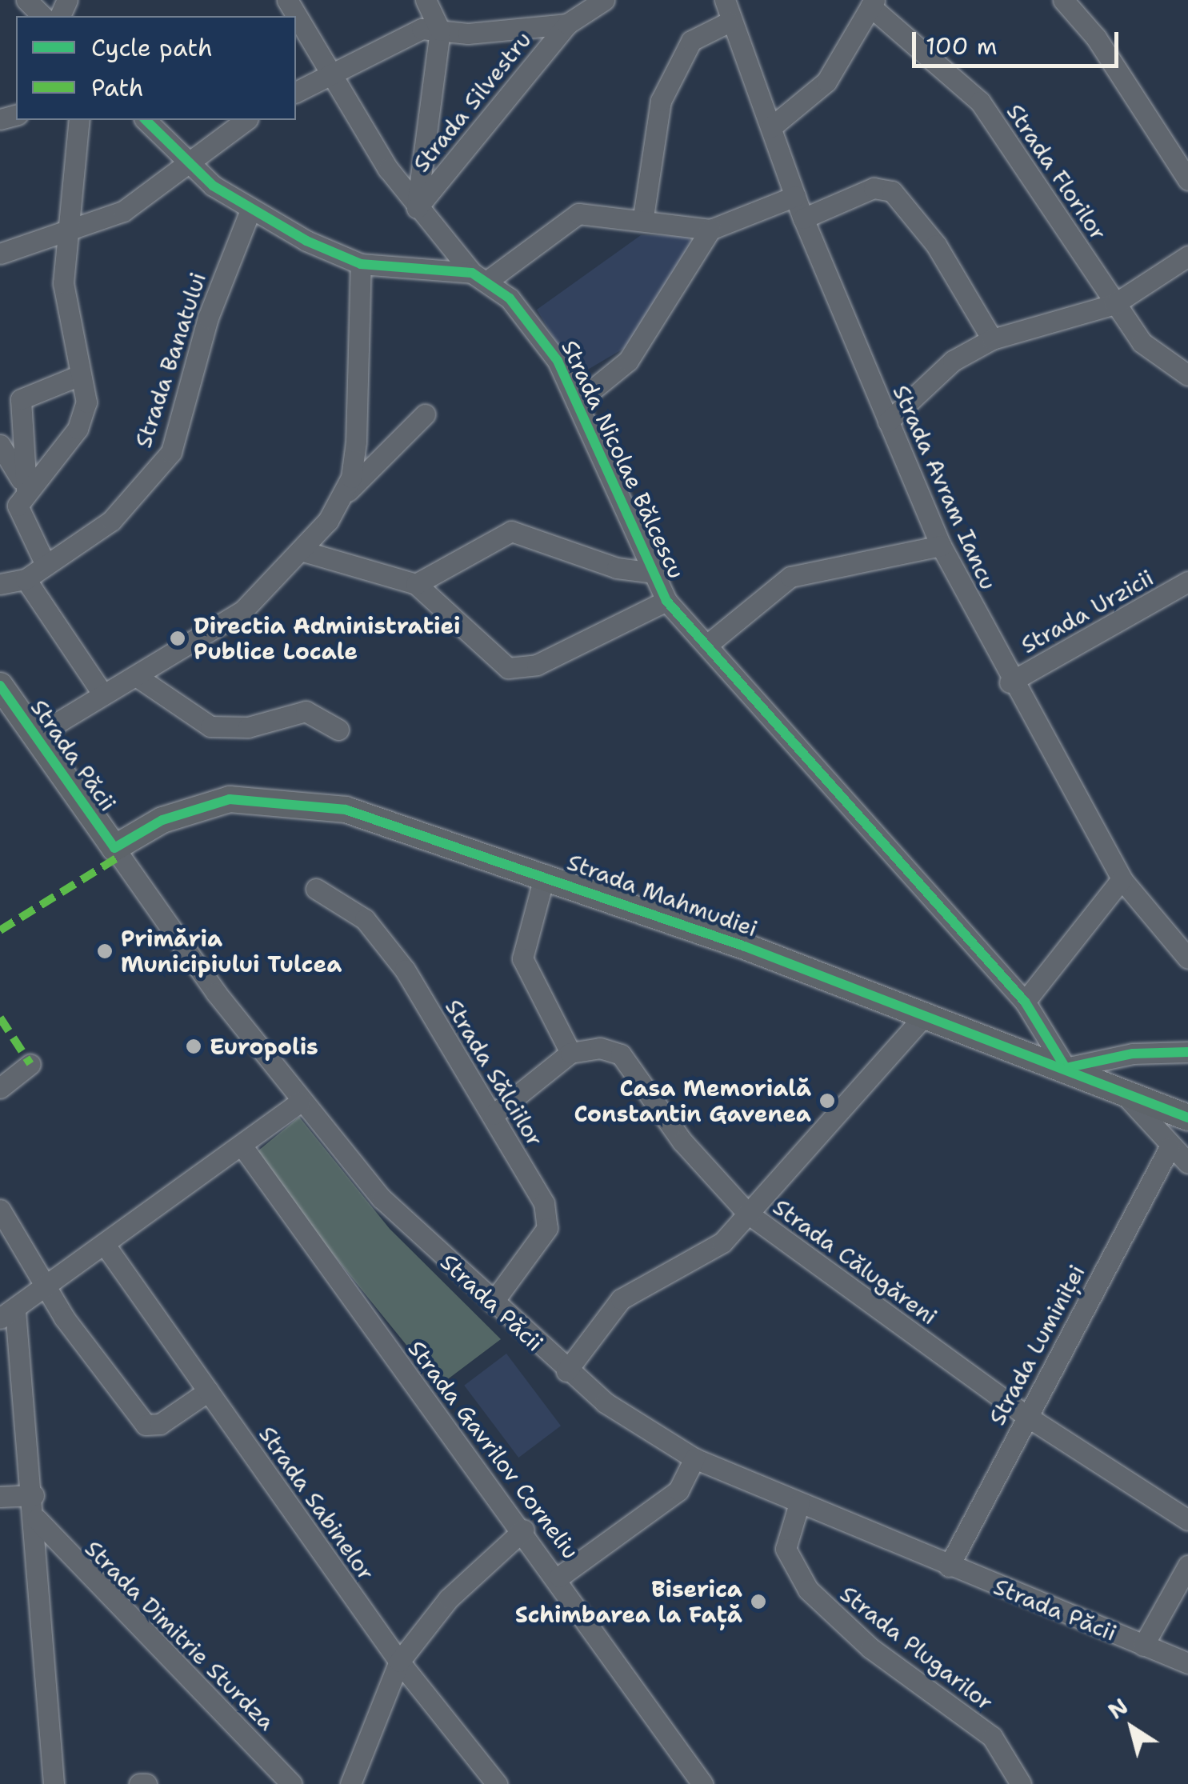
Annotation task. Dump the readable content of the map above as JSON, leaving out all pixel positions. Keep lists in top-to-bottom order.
{
  "streets": {
    "main road": ["Strada Păcii", "Strada Mahmudiei"],
    "street": [
      "Strada Silvestru",
      "Strada Florilor",
      "Strada Banatului",
      "Strada Nicolae Bălcescu",
      "Strada Avram Iancu",
      "Strada Urzicii",
      "Strada Sălciilor",
      "Strada Călugăreni",
      "Strada Luminiței",
      "Strada Gavrilov Corneliu",
      "Strada Sabinelor",
      "Strada Dimitrie Sturdza",
      "Strada Plugarilor"
    ]
  },
  "crossings": [
    ["Strada Silvestru", "Strada Nicolae Bălcescu"],
    ["Strada Nicolae Bălcescu", "Strada Mahmudiei"],
    ["Strada Avram Iancu", "Strada Urzicii"],
    ["Strada Păcii", "Strada Mahmudiei"],
    ["Strada Păcii", "Strada Sălciilor"],
    ["Strada Păcii", "Strada Luminiței"],
    ["Strada Păcii", "Strada Plugarilor"],
    ["Strada Călugăreni", "Strada Luminiței"]
  ],
  "places": [
    "Directia Administratiei Publice Locale",
    "Primăria Municipiului Tulcea",
    "Europolis",
    "Casa Memorială Constantin Gavenea",
    "Biserica Schimbarea la Față"
  ],
  "legend": ["Cycle path", "Path"],
  "scale_bar": "100 m",
  "north": "top left"
}
